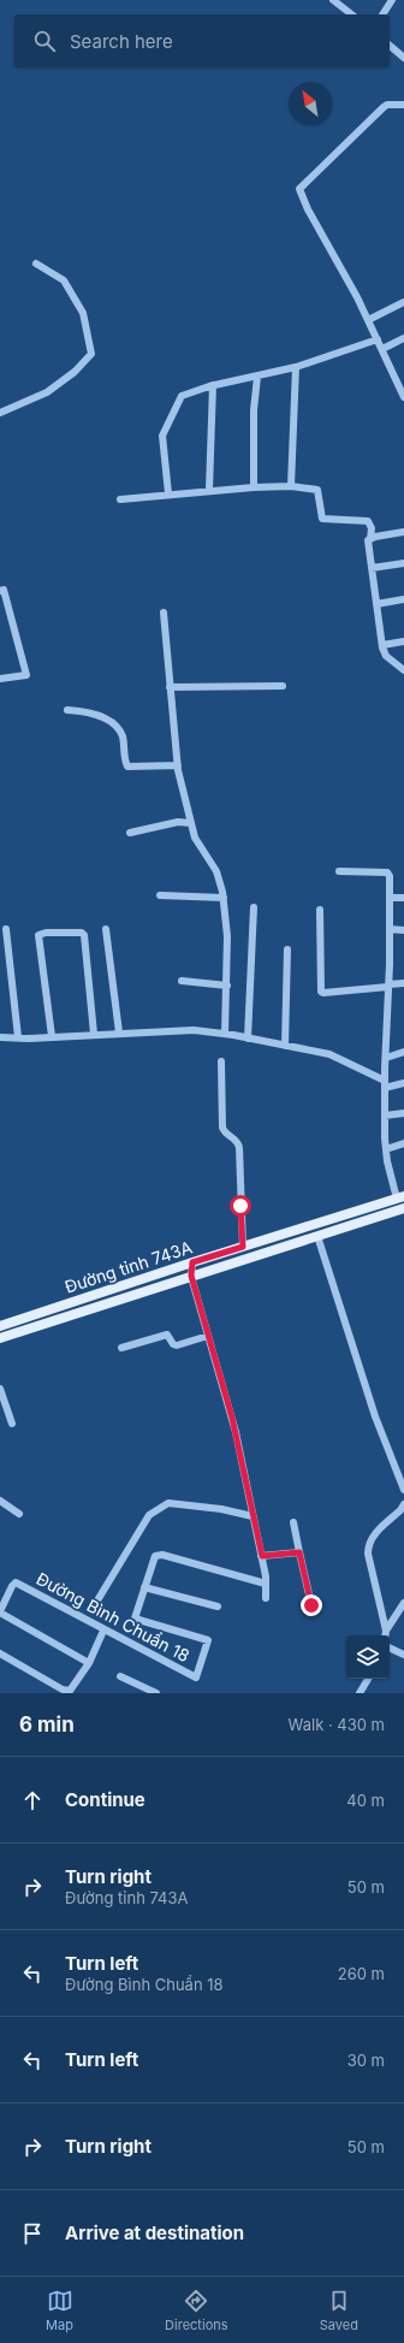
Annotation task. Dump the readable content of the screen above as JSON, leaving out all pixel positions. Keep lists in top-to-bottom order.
{
  "streets": {
    "main road": ["Đường tỉnh 743A"],
    "street": ["Đường Bình Chuẩn 18"]
  },
  "north": "top left",
  "page": {
    "search": "Search here",
    "heading": ["6 min", "Walk · 430 m"],
    "list": [
      ["Continue", "40 m"],
      ["Turn right", "Đường tỉnh 743A", "50 m"],
      ["Turn left", "Đường Bình Chuẩn 18", "260 m"],
      ["Turn left", "30 m"],
      ["Turn right", "50 m"],
      "Arrive at destination"
    ],
    "nav": ["Map", "Directions", "Saved"]
  }
}
